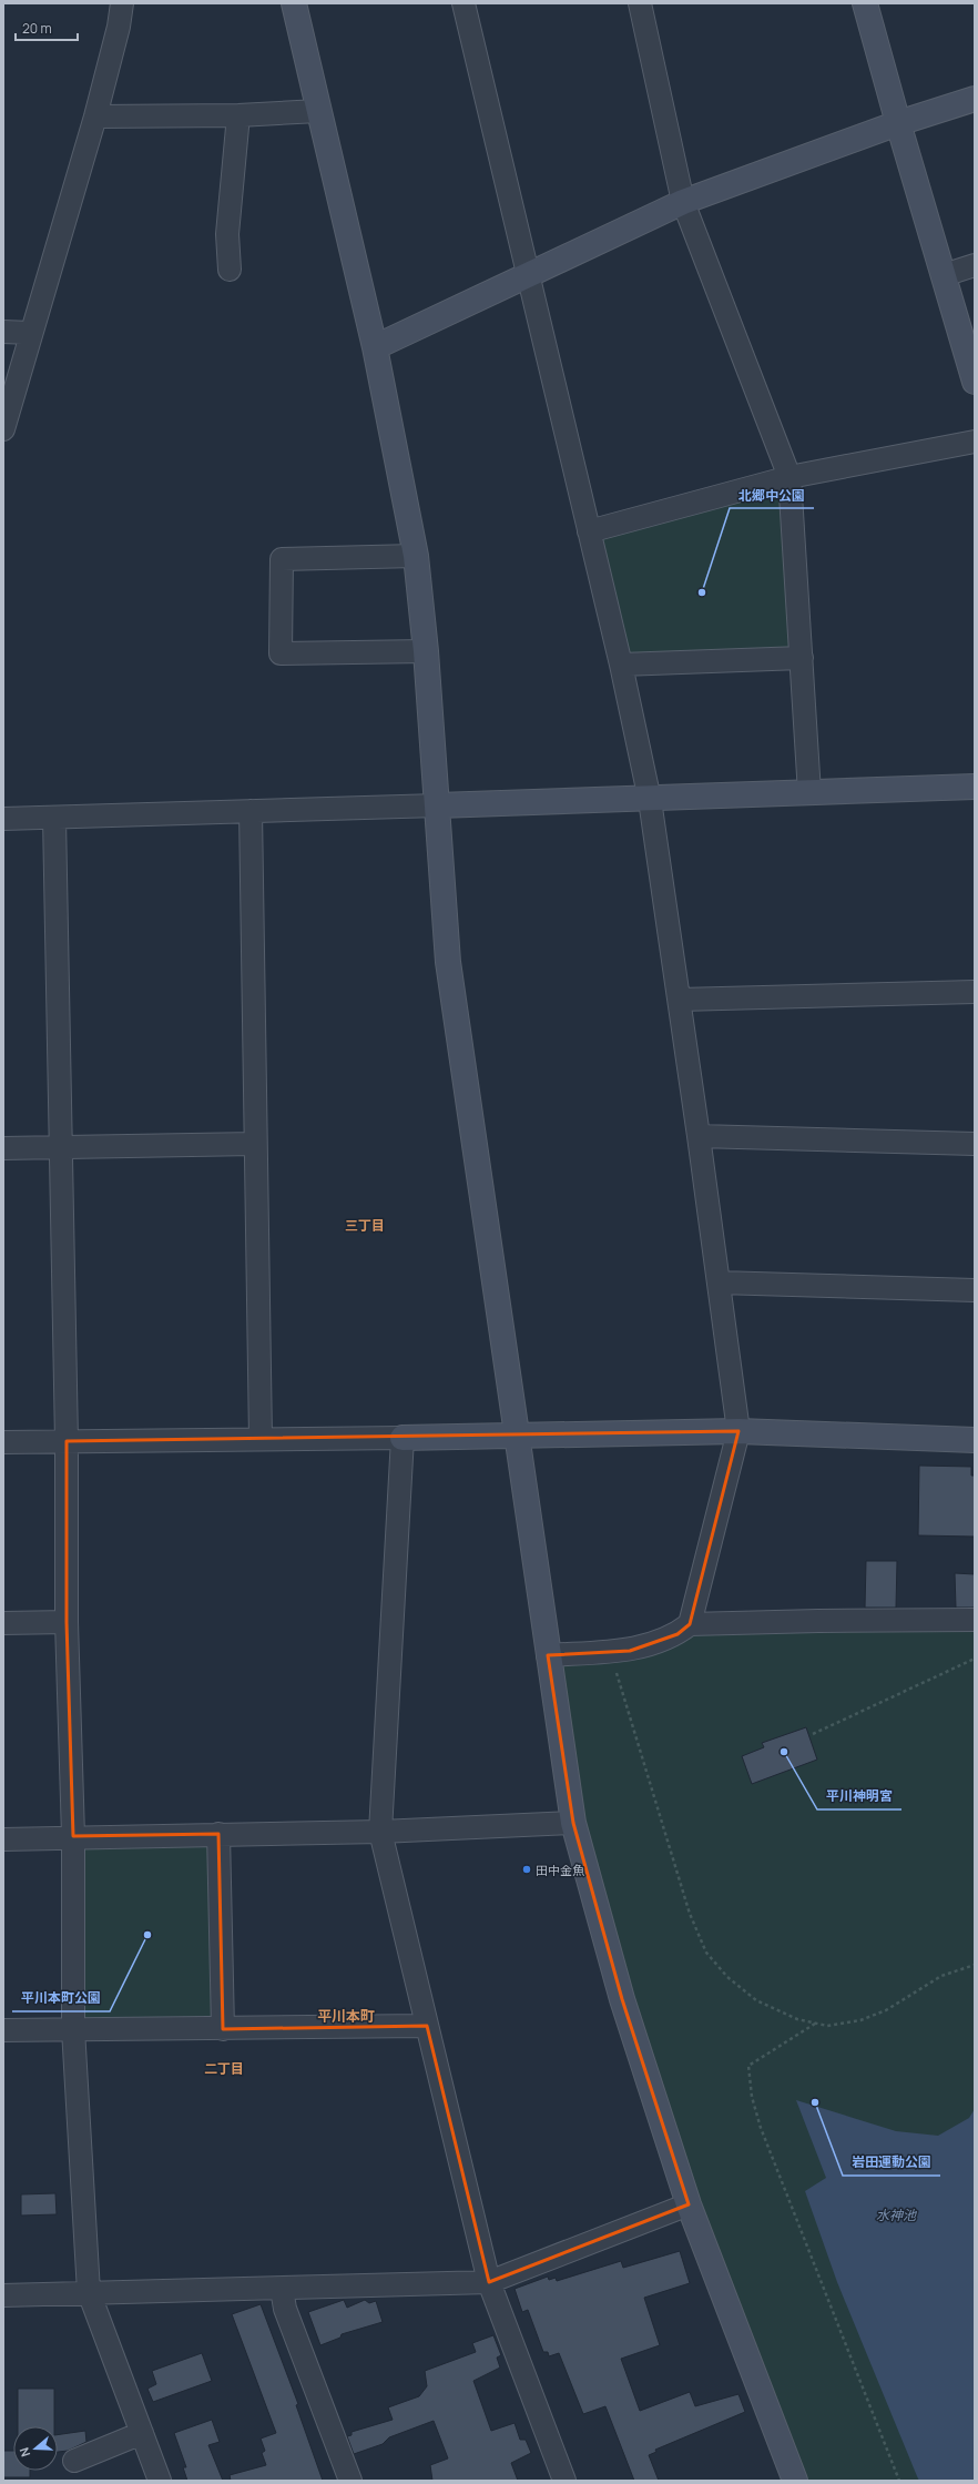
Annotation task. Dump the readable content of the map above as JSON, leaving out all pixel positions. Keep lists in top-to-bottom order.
{
  "districts": ["三丁目", "平川本町", "二丁目"],
  "water": ["水神池"],
  "places": [
    "北郷中公園",
    "平川神明宮",
    "田中金魚",
    "平川本町公園",
    "岩田運動公園"
  ],
  "scale_bar": "20 m",
  "north": "left"
}
